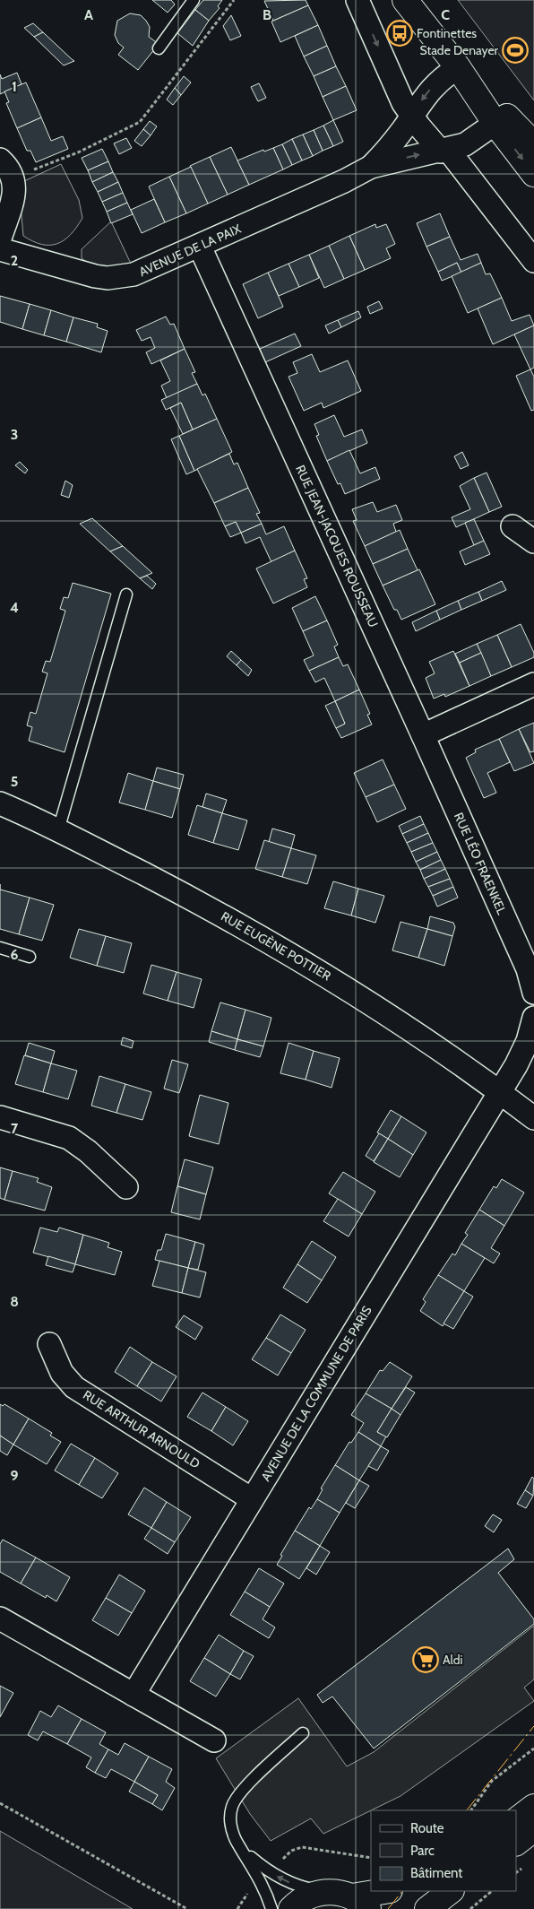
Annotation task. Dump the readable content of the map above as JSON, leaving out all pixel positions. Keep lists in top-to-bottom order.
{
  "streets": {
    "street": [
      "AVENUE DE LA PAIX",
      "RUE JEAN-JACQUES ROUSSEAU",
      "RUE LÉO FRAENKEL",
      "RUE EUGÈNE POTTIER",
      "AVENUE DE LA COMMUNE DE PARIS",
      "RUE ARTHUR ARNOULD"
    ]
  },
  "crossings": [
    ["AVENUE DE LA PAIX", "RUE JEAN-JACQUES ROUSSEAU"],
    ["RUE JEAN-JACQUES ROUSSEAU", "RUE LÉO FRAENKEL"],
    ["RUE EUGÈNE POTTIER", "AVENUE DE LA COMMUNE DE PARIS"],
    ["AVENUE DE LA COMMUNE DE PARIS", "RUE ARTHUR ARNOULD"]
  ],
  "places": {
    "bus stop": ["Fontinettes"],
    "sports": ["Stade Denayer"],
    "supermarket": ["Aldi"]
  },
  "legend": ["Route", "Parc", "Bâtiment"],
  "grid": {
    "columns": ["A", "B", "C"],
    "rows": [
      "1",
      "2",
      "3",
      "4",
      "5",
      "6",
      "7",
      "8",
      "9"
    ]
  }
}
